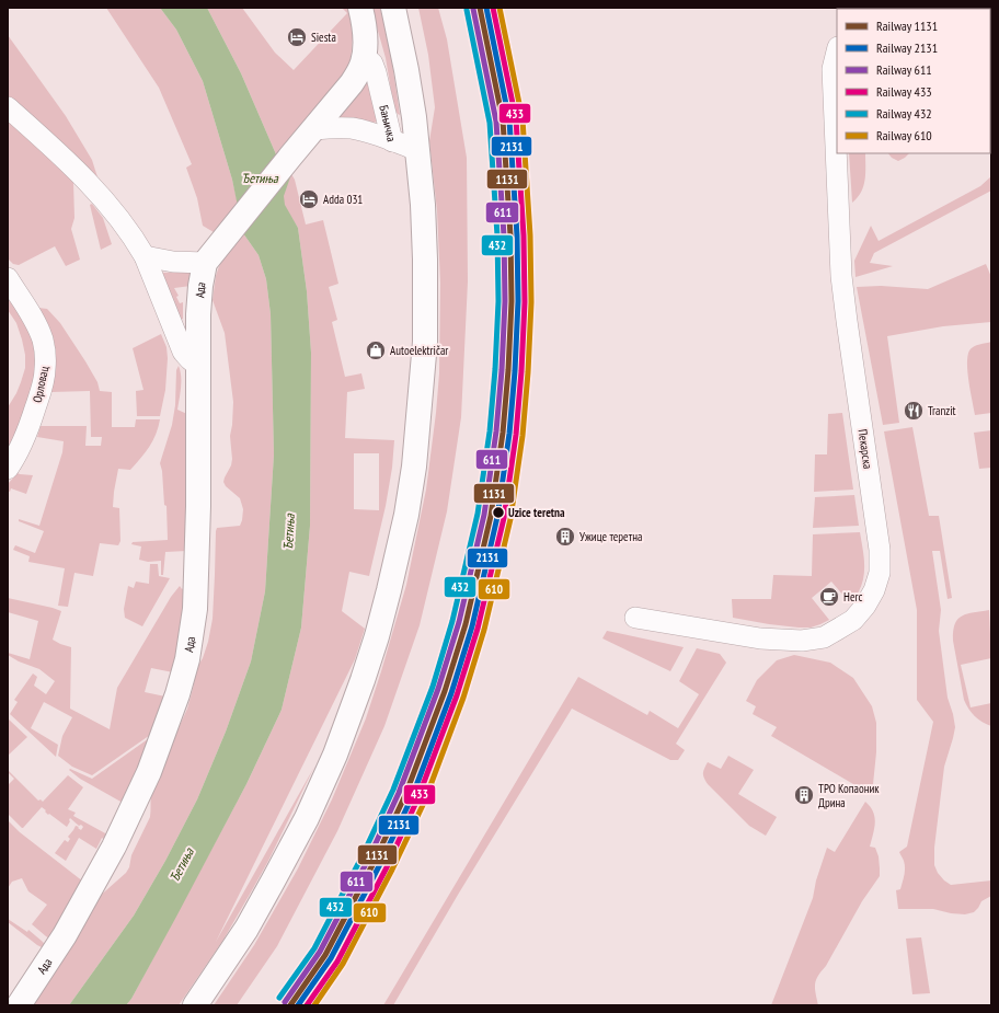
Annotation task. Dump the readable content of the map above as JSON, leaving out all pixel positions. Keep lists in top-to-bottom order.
{
  "streets": {
    "street": [
      "Бањичка",
      "Ада",
      "Орловац",
      "Пекарска"
    ]
  },
  "water": ["Ђетиња"],
  "places": {
    "hotel": ["Siesta", "Adda 031"],
    "shop": ["Autoelektričar"],
    "restaurant": ["Tranzit"],
    "other": ["Uzice teretna"],
    "building": ["Ужице теретна", "ТРО Копаоник Дрина"],
    "cafe": ["Herc"]
  },
  "lines": [
    "rail line 1131",
    "rail line 2131",
    "rail line 433",
    "rail line 610",
    "rail line 611",
    "rail line 432"
  ],
  "legend": [
    "Railway 1131",
    "Railway 2131",
    "Railway 611",
    "Railway 433",
    "Railway 432",
    "Railway 610"
  ]
}
